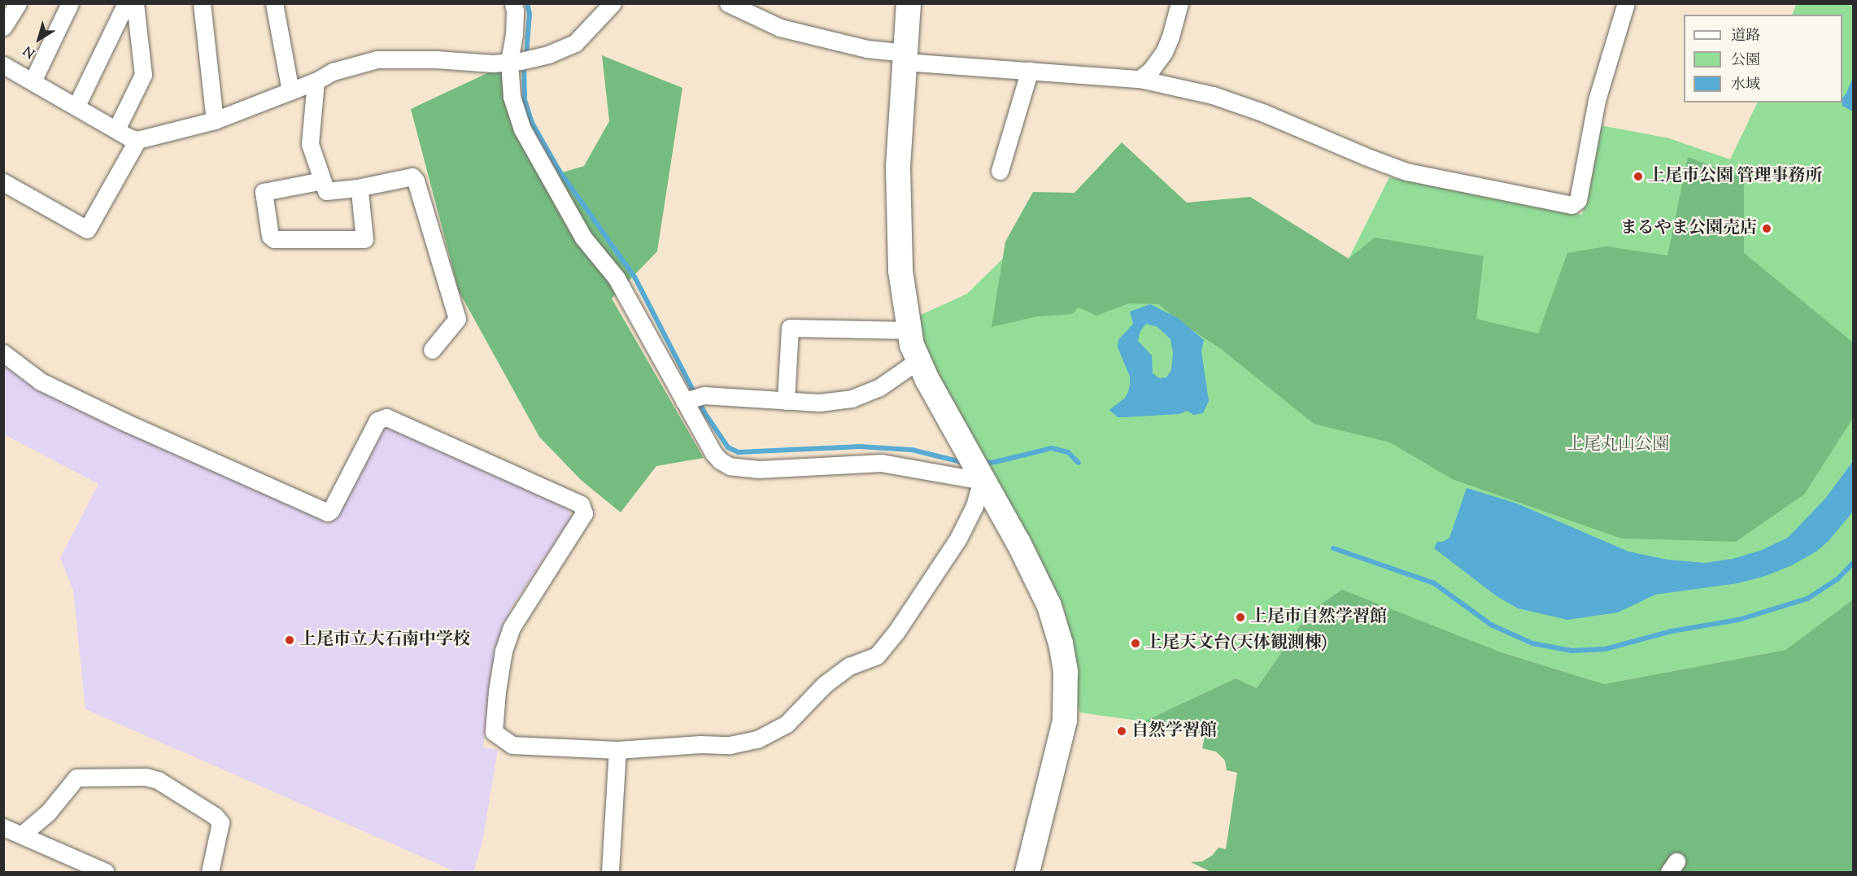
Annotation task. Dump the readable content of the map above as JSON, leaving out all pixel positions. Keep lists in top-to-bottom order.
{
  "parks": ["上尾丸山公園"],
  "places": [
    "上尾市公園 管理事務所",
    "まるやま公園売店",
    "上尾市自然学習館",
    "上尾市立大石南中学校",
    "上尾天文台(天体観測棟)",
    "自然学習館"
  ],
  "legend": ["道路", "公園", "水域"],
  "north": "bottom left"
}
